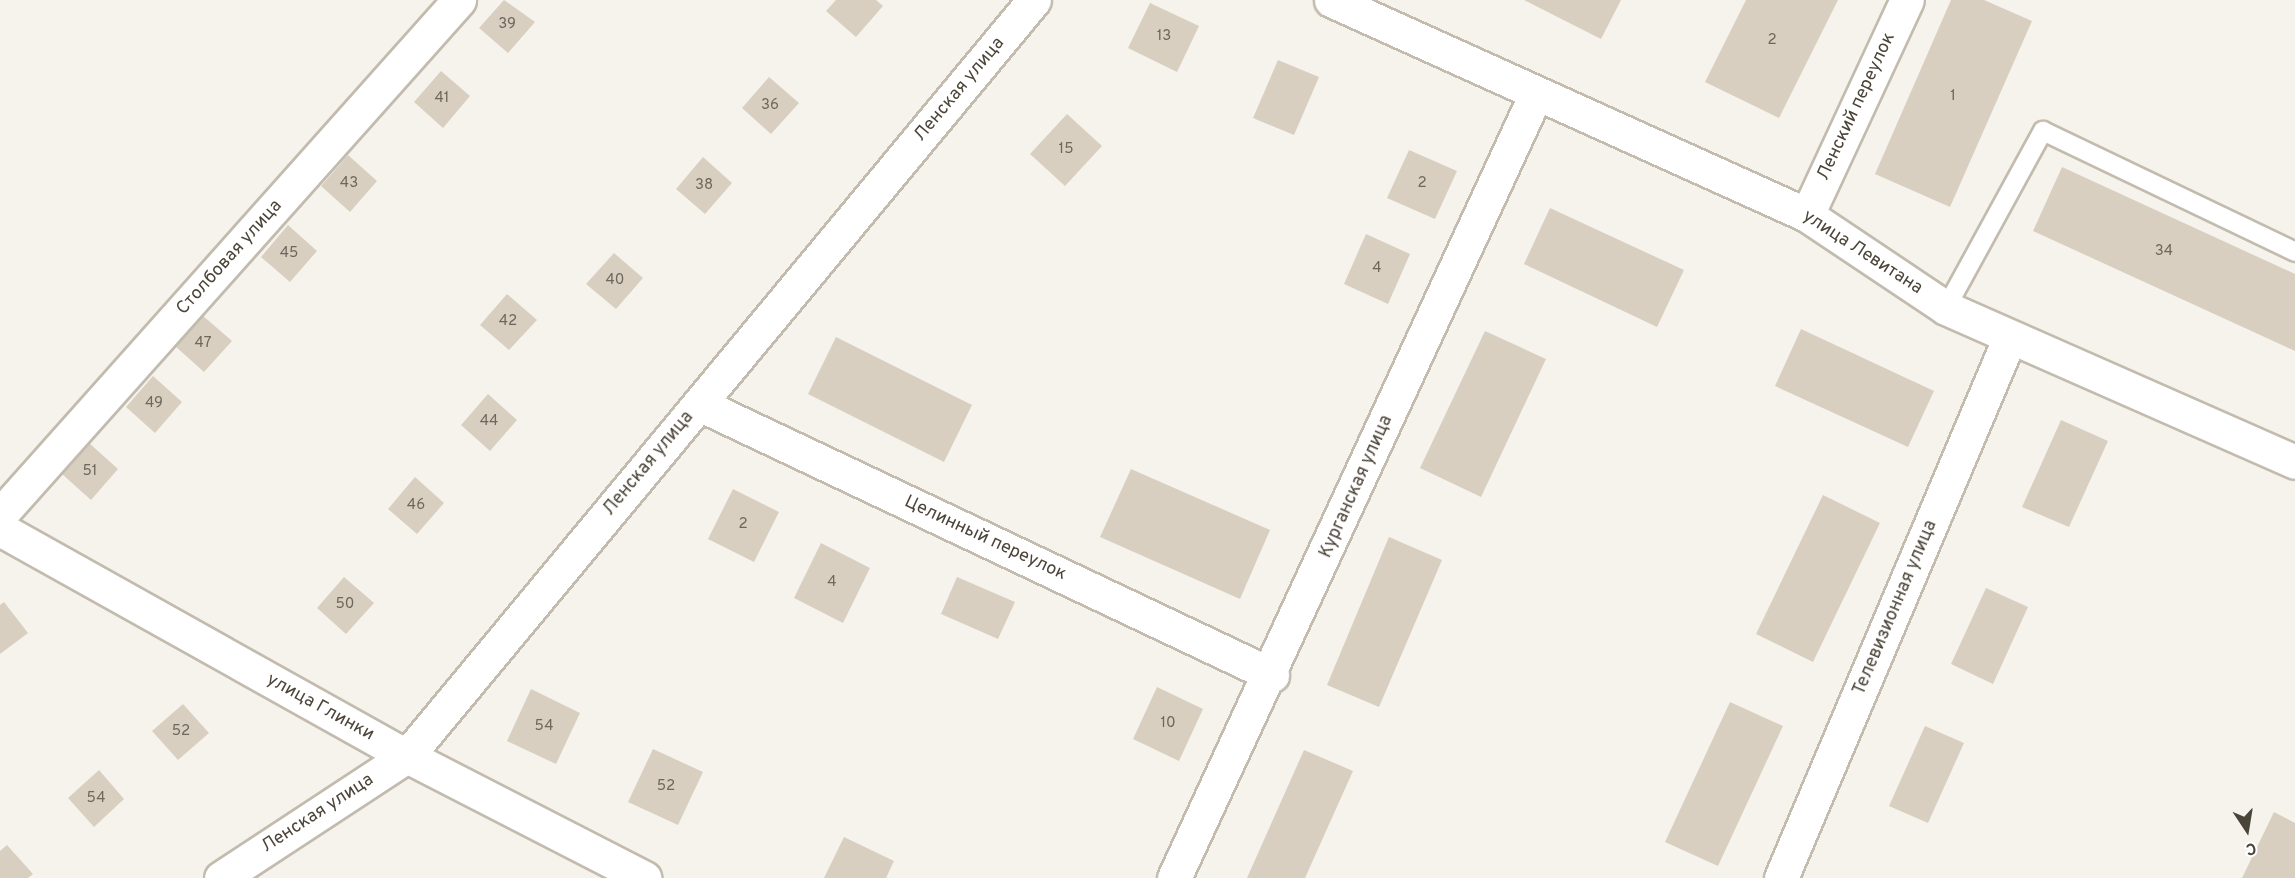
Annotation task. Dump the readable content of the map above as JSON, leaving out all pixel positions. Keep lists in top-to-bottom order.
{
  "streets": {
    "street": [
      "Ленская улица",
      "Ленский переулок",
      "улица Левитана",
      "Столбовая улица",
      "Курганская улица",
      "Целинный переулок",
      "Телевизионная улица",
      "улица Глинки"
    ]
  },
  "crossings": [
    ["Ленская улица", "Целинный переулок"],
    ["Ленская улица", "улица Глинки"],
    ["Ленский переулок", "улица Левитана"],
    ["улица Левитана", "Курганская улица"],
    ["улица Левитана", "Телевизионная улица"],
    ["Курганская улица", "Целинный переулок"]
  ],
  "house_numbers": [
    "39",
    "13",
    "2",
    "1",
    "41",
    "36",
    "15",
    "43",
    "2",
    "38",
    "34",
    "45",
    "4",
    "40",
    "42",
    "47",
    "49",
    "44",
    "51",
    "46",
    "2",
    "4",
    "50",
    "10",
    "54",
    "52",
    "52",
    "54"
  ],
  "north": "bottom"
}
